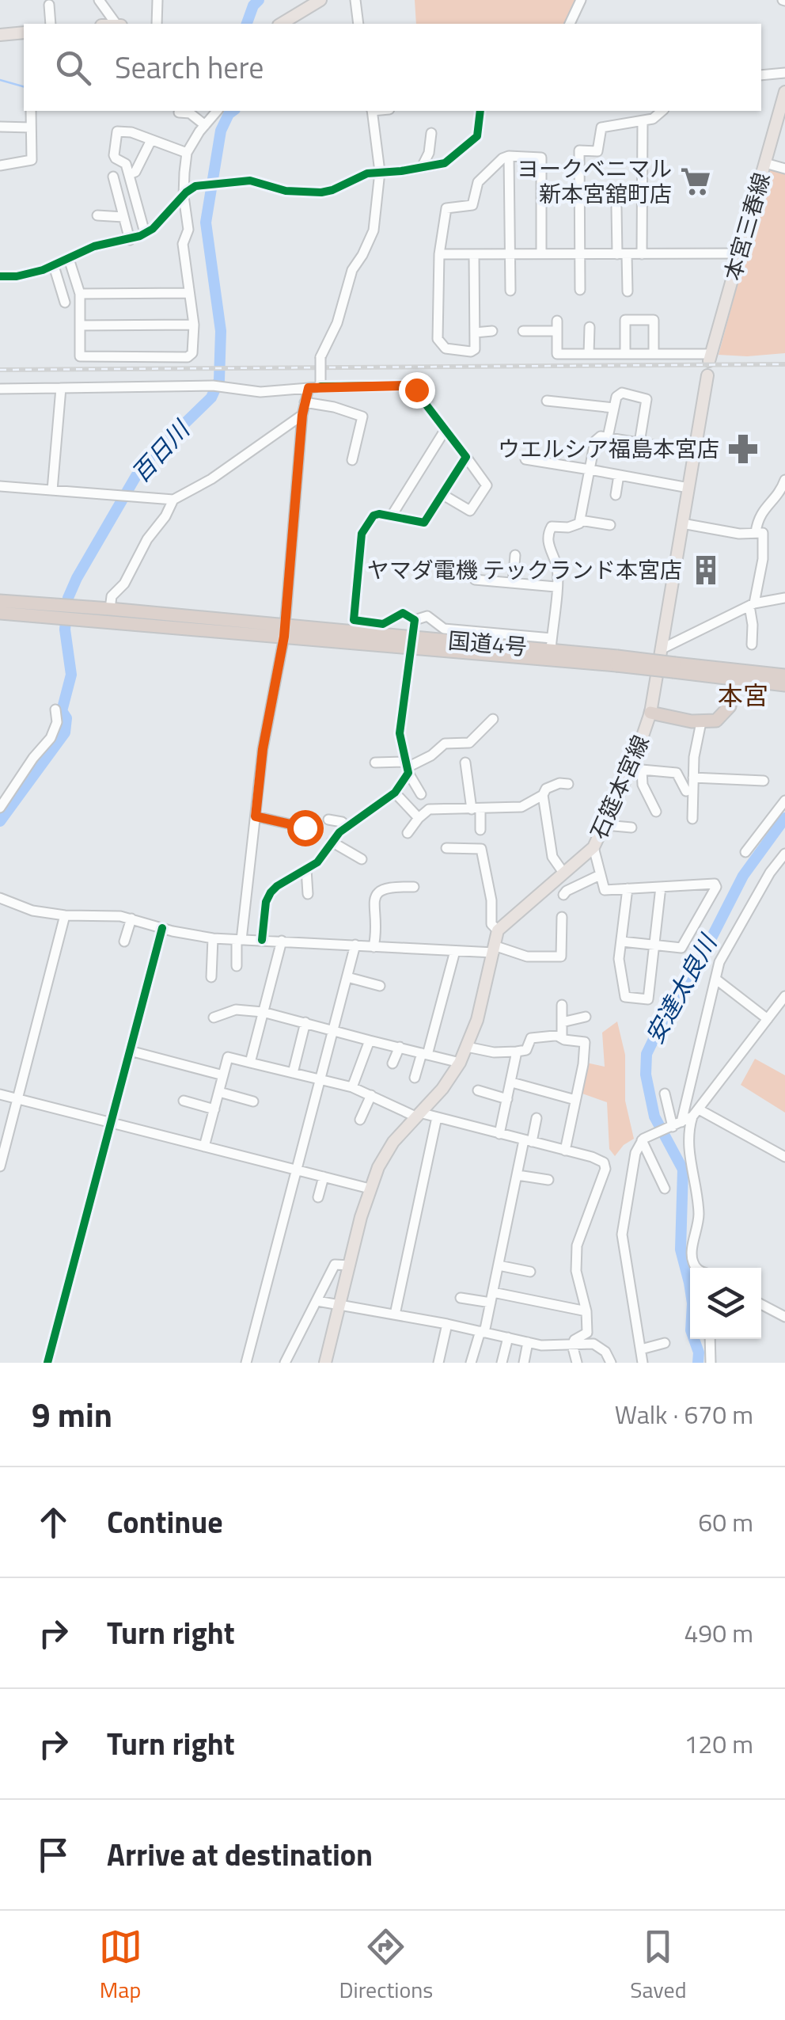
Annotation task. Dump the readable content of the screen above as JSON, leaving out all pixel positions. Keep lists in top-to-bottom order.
{
  "streets": {
    "highway": ["国道4号"],
    "main road": ["本宮三春線", "石筵本宮線"]
  },
  "districts": ["本宮"],
  "water": ["百日川", "安達太良川"],
  "places": {
    "supermarket": ["ヨークベニマル 新本宮舘町店"],
    "pharmacy": ["ウエルシア福島本宮店"],
    "building": ["ヤマダ電機 テックランド本宮店"]
  },
  "page": {
    "search": "Search here",
    "heading": ["9 min", "Walk · 670 m"],
    "list": [
      ["Continue", "60 m"],
      ["Turn right", "490 m"],
      ["Turn right", "120 m"],
      "Arrive at destination"
    ],
    "nav": ["Map", "Directions", "Saved"]
  }
}
